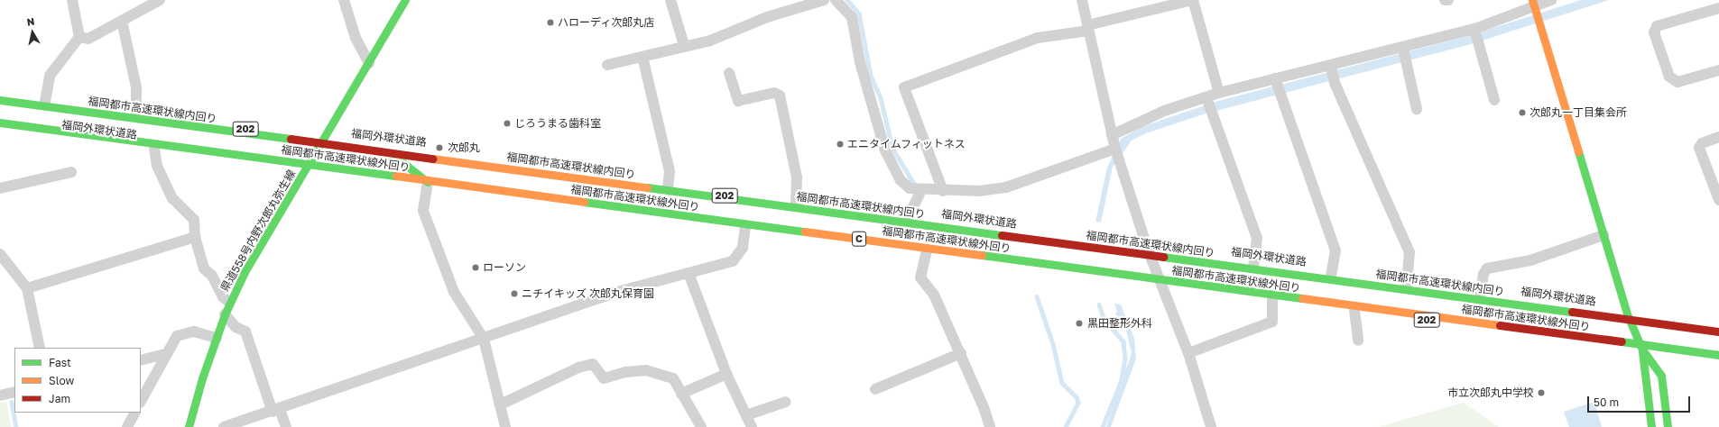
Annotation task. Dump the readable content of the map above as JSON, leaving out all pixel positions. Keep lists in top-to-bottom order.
{
  "streets": {
    "main road": [
      "福岡都市高速環状線内回り",
      "202",
      "福岡外環状道路",
      "福岡都市高速環状線外回り",
      "県道558号内野次郎丸弥生線",
      "C"
    ]
  },
  "crossings": [
    ["福岡都市高速環状線内回り", "福岡外環状道路"],
    ["福岡外環状道路", "県道558号内野次郎丸弥生線"]
  ],
  "places": [
    "ハローディ次郎丸店",
    "次郎丸一丁目集会所",
    "じろうまる歯科室",
    "エニタイムフィットネス",
    "次郎丸",
    "ローソン",
    "ニチイキッズ 次郎丸保育園",
    "黒田整形外科",
    "市立次郎丸中学校"
  ],
  "legend": ["Fast", "Slow", "Jam"],
  "scale_bar": "50 m",
  "north": "top"
}
